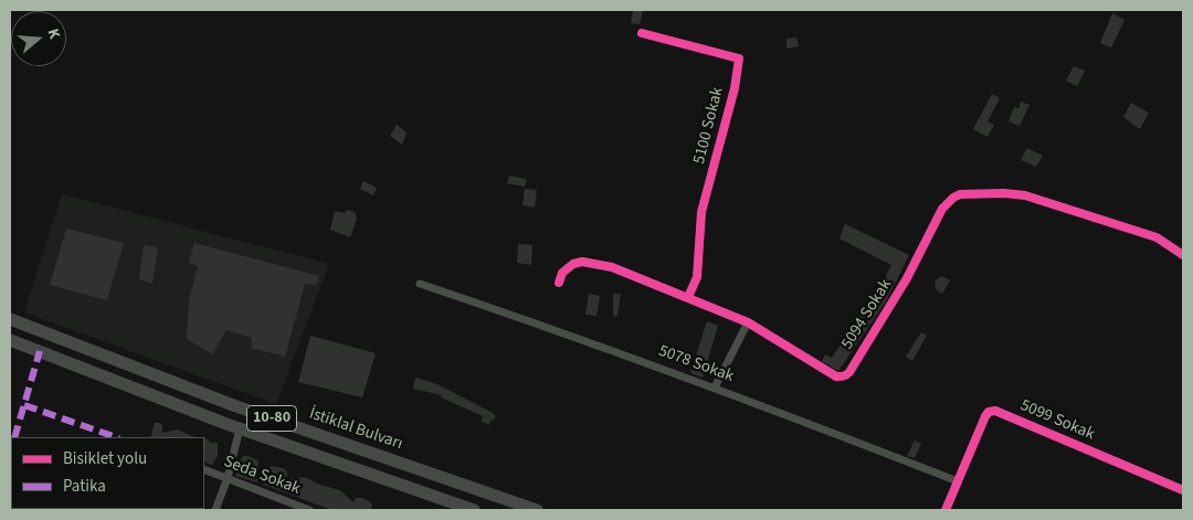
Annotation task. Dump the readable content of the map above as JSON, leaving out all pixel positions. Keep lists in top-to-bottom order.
{
  "streets": {
    "main road": ["10-80", "İstiklal Bulvarı"],
    "street": [
      "5100 Sokak",
      "5094 Sokak",
      "5078 Sokak",
      "5099 Sokak",
      "Seda Sokak"
    ]
  },
  "crossings": [
    ["5100 Sokak", "5094 Sokak"],
    ["5078 Sokak", "5099 Sokak"]
  ],
  "legend": ["Bisiklet yolu", "Patika"],
  "north": "right"
}
